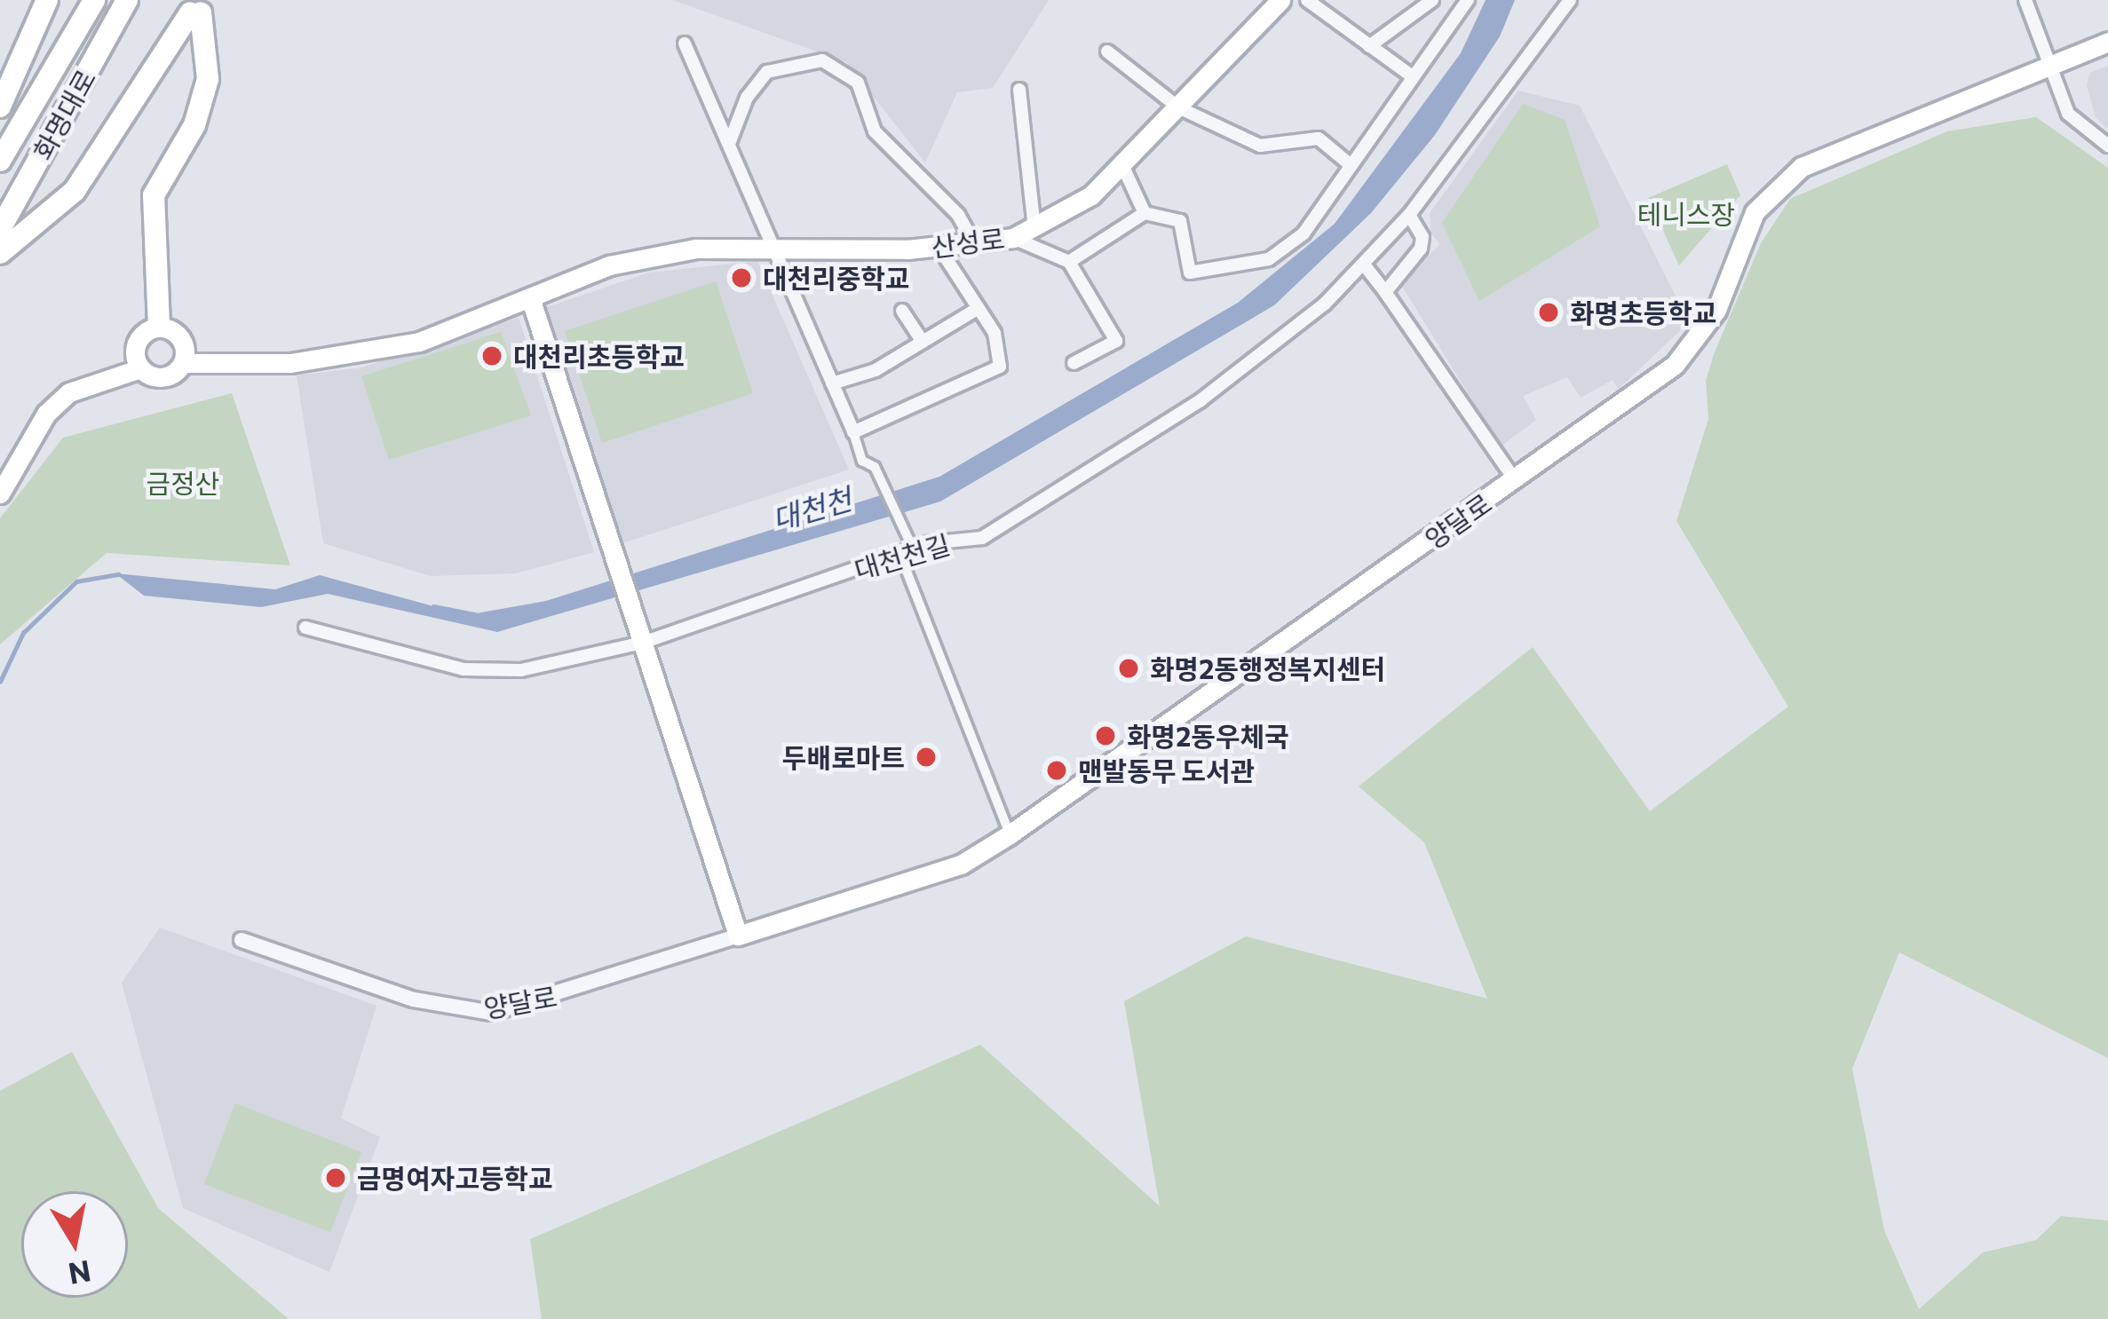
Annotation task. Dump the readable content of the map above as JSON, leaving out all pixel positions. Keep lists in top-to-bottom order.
{
  "streets": {
    "highway": ["화명대로"],
    "main road": ["산성로", "양달로"],
    "street": ["대천천길"]
  },
  "water": ["대천천"],
  "parks": ["테니스장", "금정산"],
  "places": [
    "대천리중학교",
    "화명초등학교",
    "대천리초등학교",
    "화명2동행정복지센터",
    "화명2동우체국",
    "두배로마트",
    "맨발동무 도서관",
    "금명여자고등학교"
  ],
  "north": "bottom"
}
